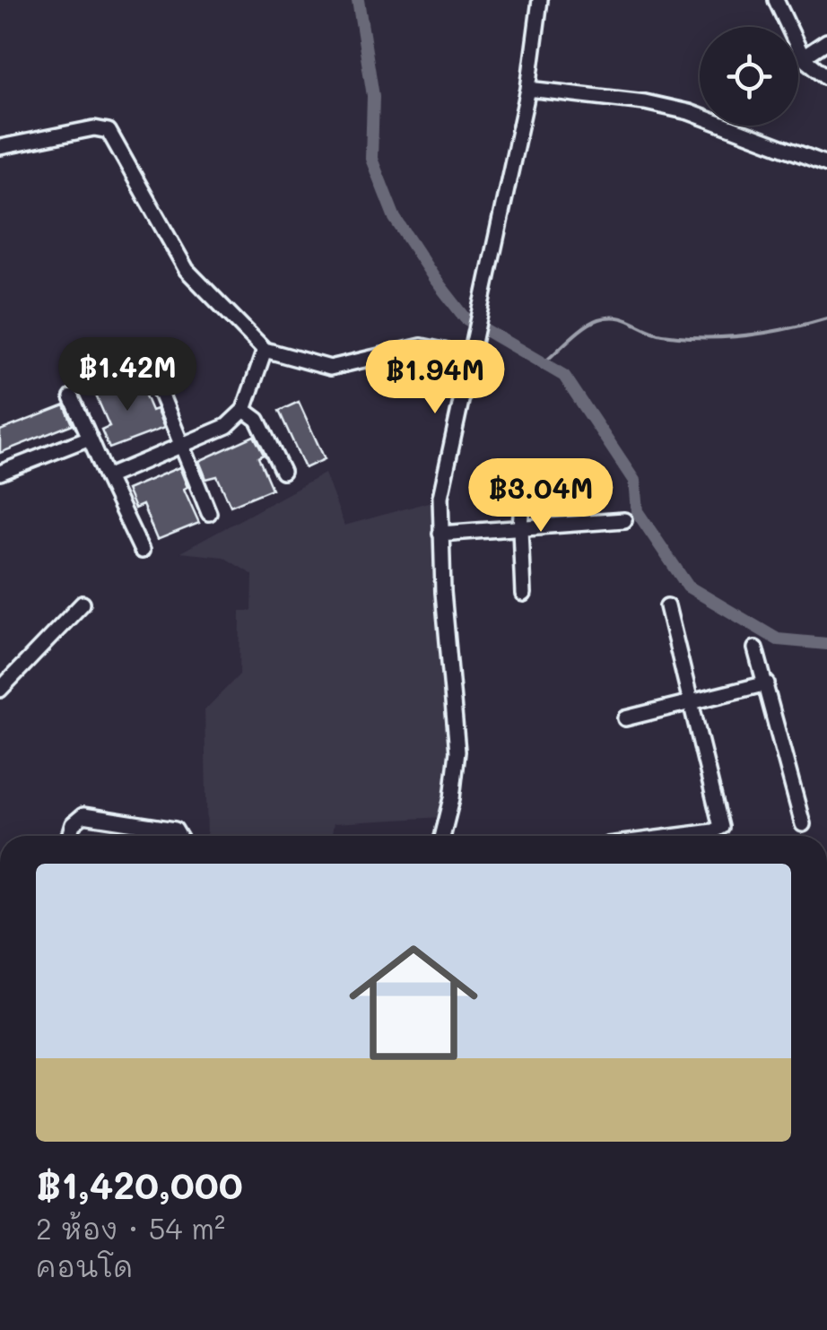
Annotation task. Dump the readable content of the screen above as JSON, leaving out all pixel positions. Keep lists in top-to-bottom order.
{
  "page": {
    "price": ["฿1.42M", "฿1.94M", "฿3.04M"],
    "list": [
      {
        "name": "฿1,420,000",
        "note": "2 ห้อง · 54 m² · คอนโด"
      }
    ]
  }
}
